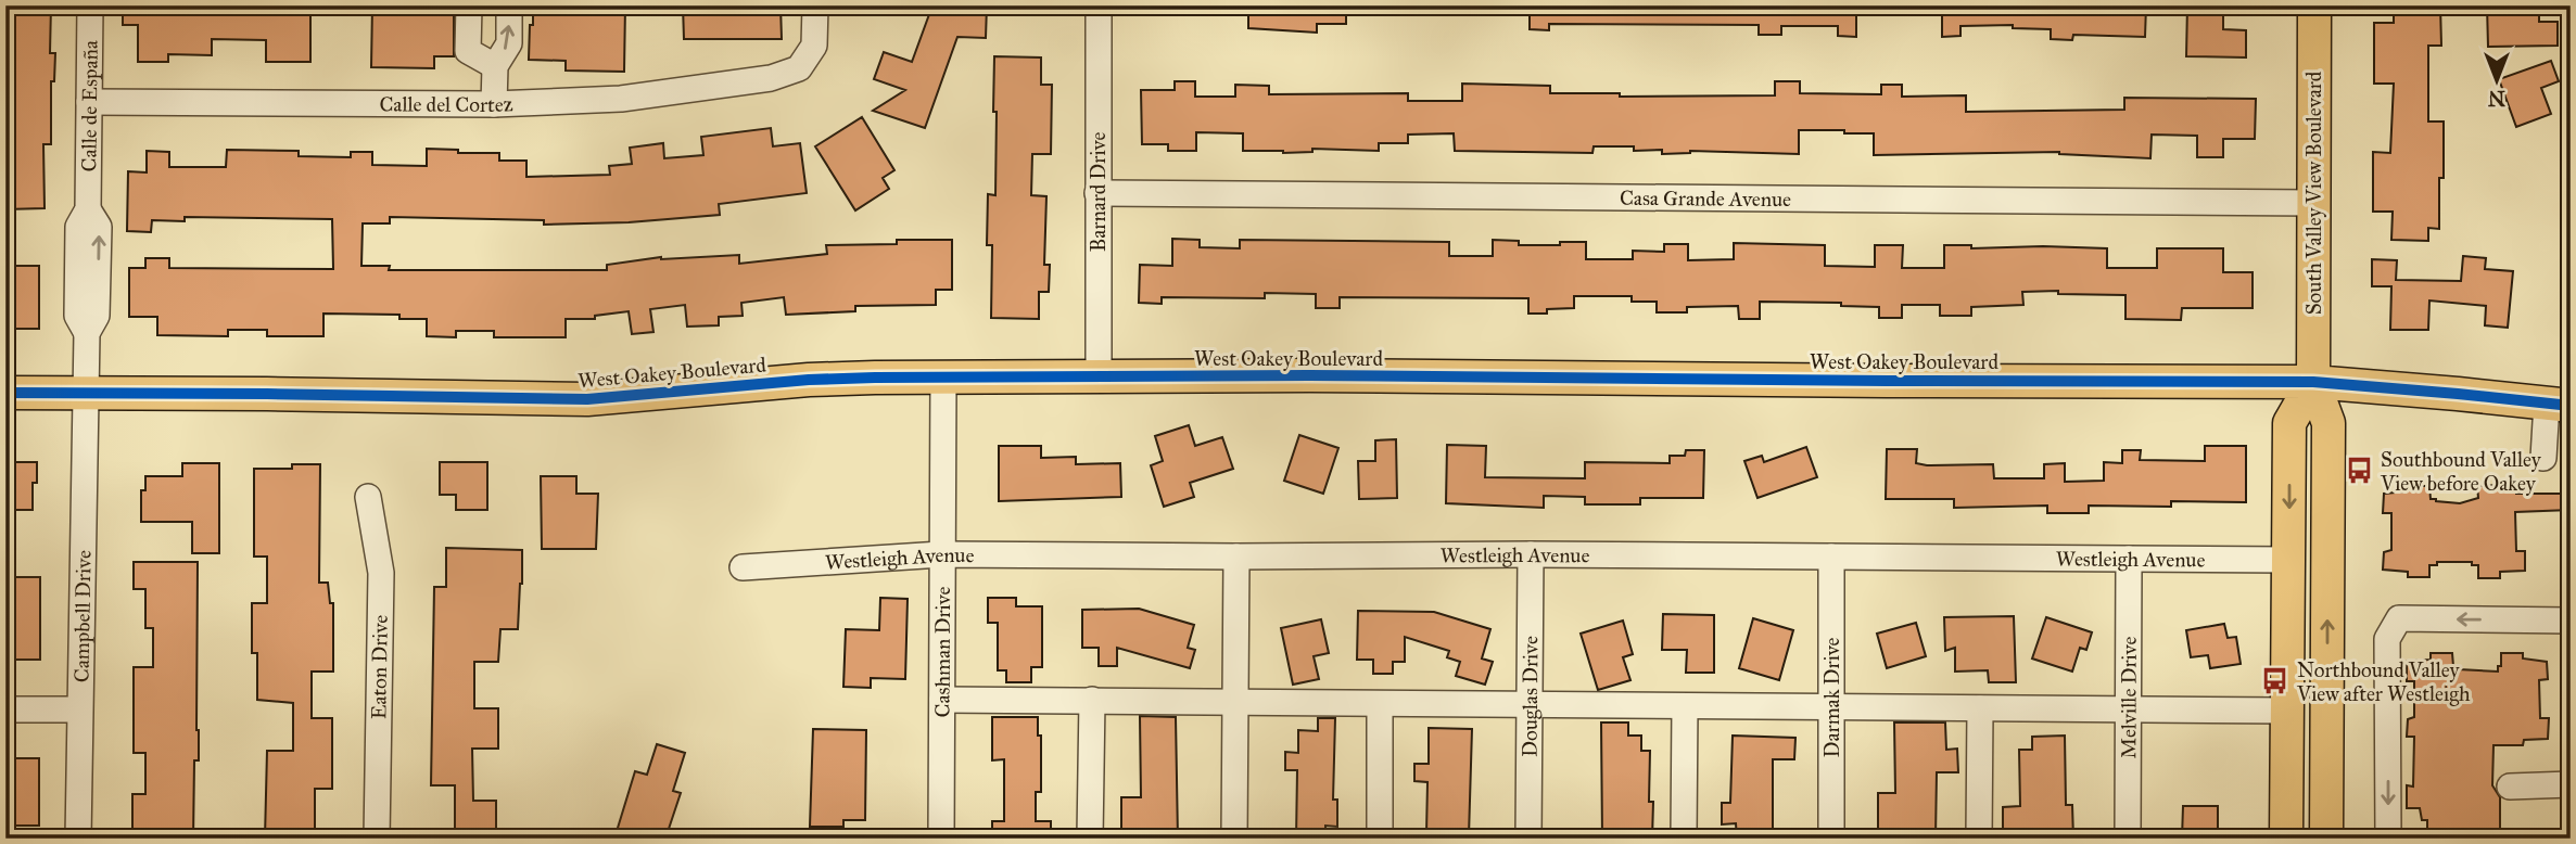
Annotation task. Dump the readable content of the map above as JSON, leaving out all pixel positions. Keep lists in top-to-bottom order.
{
  "streets": {
    "main road": ["South Valley View Boulevard", "West Oakey Boulevard"],
    "street": [
      "Calle del Cortez",
      "Calle de España",
      "Barnard Drive",
      "Casa Grande Avenue",
      "Westleigh Avenue",
      "Campbell Drive",
      "Cashman Drive",
      "Eaton Drive",
      "Douglas Drive",
      "Darmak Drive",
      "Melville Drive"
    ]
  },
  "crossings": [
    ["Calle del Cortez", "Calle de España"],
    ["Calle de España", "West Oakey Boulevard"],
    ["Calle de España", "Campbell Drive"],
    ["Barnard Drive", "Casa Grande Avenue"],
    ["Barnard Drive", "West Oakey Boulevard"],
    ["South Valley View Boulevard", "Casa Grande Avenue"],
    ["South Valley View Boulevard", "West Oakey Boulevard"],
    ["West Oakey Boulevard", "Campbell Drive"],
    ["West Oakey Boulevard", "Cashman Drive"],
    ["Westleigh Avenue", "Cashman Drive"],
    ["Westleigh Avenue", "Douglas Drive"],
    ["Westleigh Avenue", "Darmak Drive"],
    ["Westleigh Avenue", "Melville Drive"]
  ],
  "places": {
    "bus stop": ["Southbound Valley View before Oakey", "Northbound Valley View after Westleigh"]
  },
  "north": "bottom"
}
